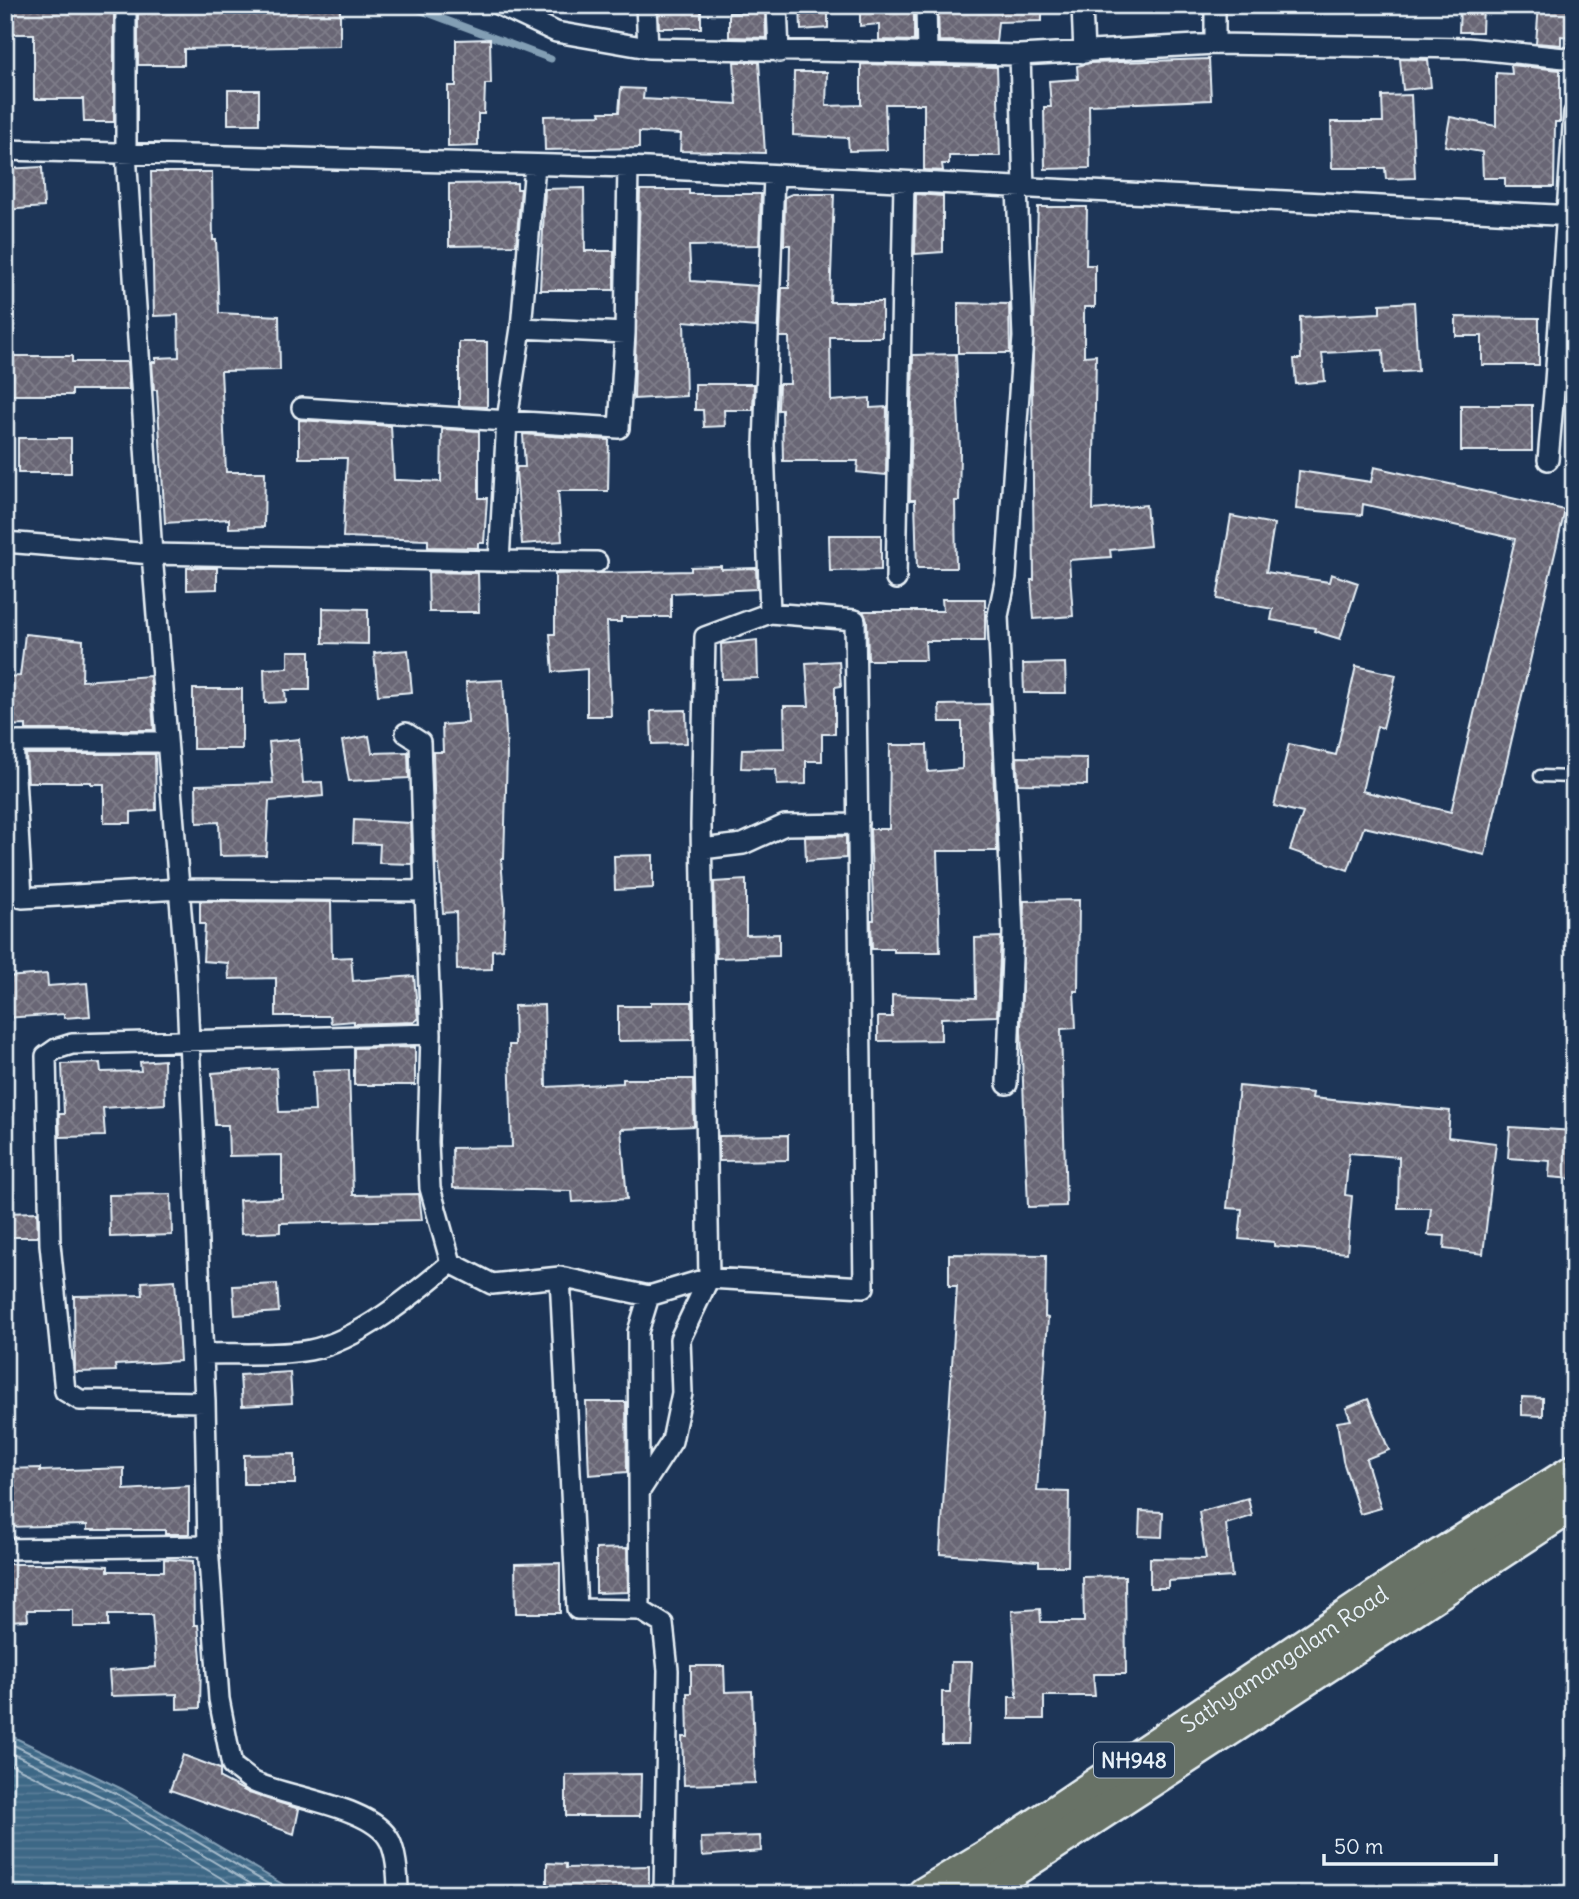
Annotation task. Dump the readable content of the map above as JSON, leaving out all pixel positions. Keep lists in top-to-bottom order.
{
  "streets": {
    "highway": ["Sathyamangalam Road", "NH948"]
  },
  "scale_bar": "50 m"
}
